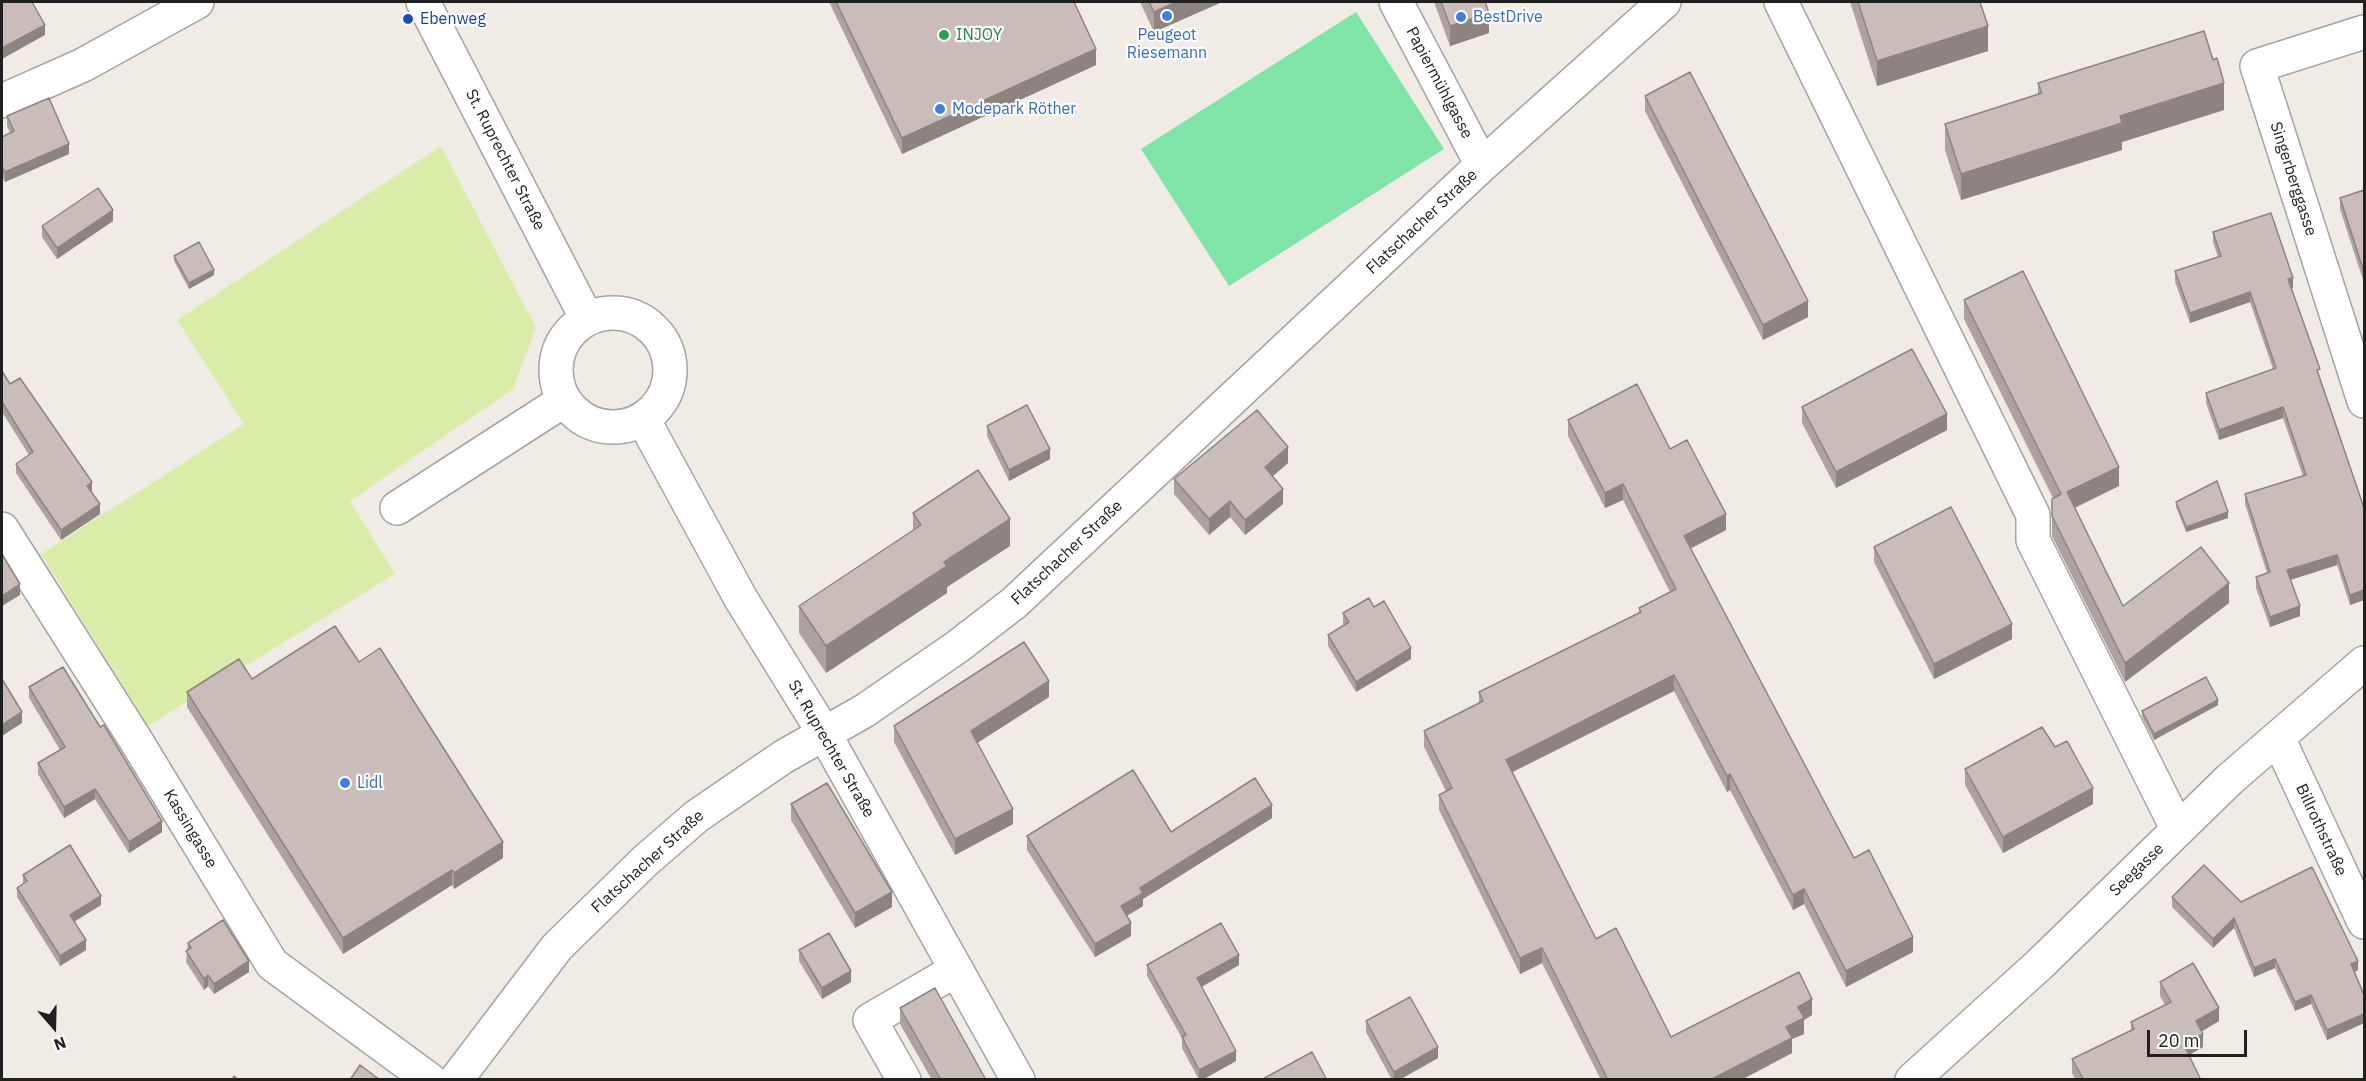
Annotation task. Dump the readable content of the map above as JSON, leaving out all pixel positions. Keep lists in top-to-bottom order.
{
  "streets": {
    "street": [
      "Papiermühlgasse",
      "St. Ruprechter Straße",
      "Singerberggasse",
      "Flatschacher Straße",
      "Kassingasse",
      "Billrothstraße",
      "Seegasse"
    ]
  },
  "crossings": [
    ["Papiermühlgasse", "Flatschacher Straße"],
    ["St. Ruprechter Straße", "Flatschacher Straße"],
    ["Billrothstraße", "Seegasse"]
  ],
  "places": [
    "Peugeot Riesemann",
    "BestDrive",
    "Ebenweg",
    "INJOY",
    "Modepark Röther",
    "Lidl"
  ],
  "scale_bar": "20 m",
  "north": "bottom"
}
